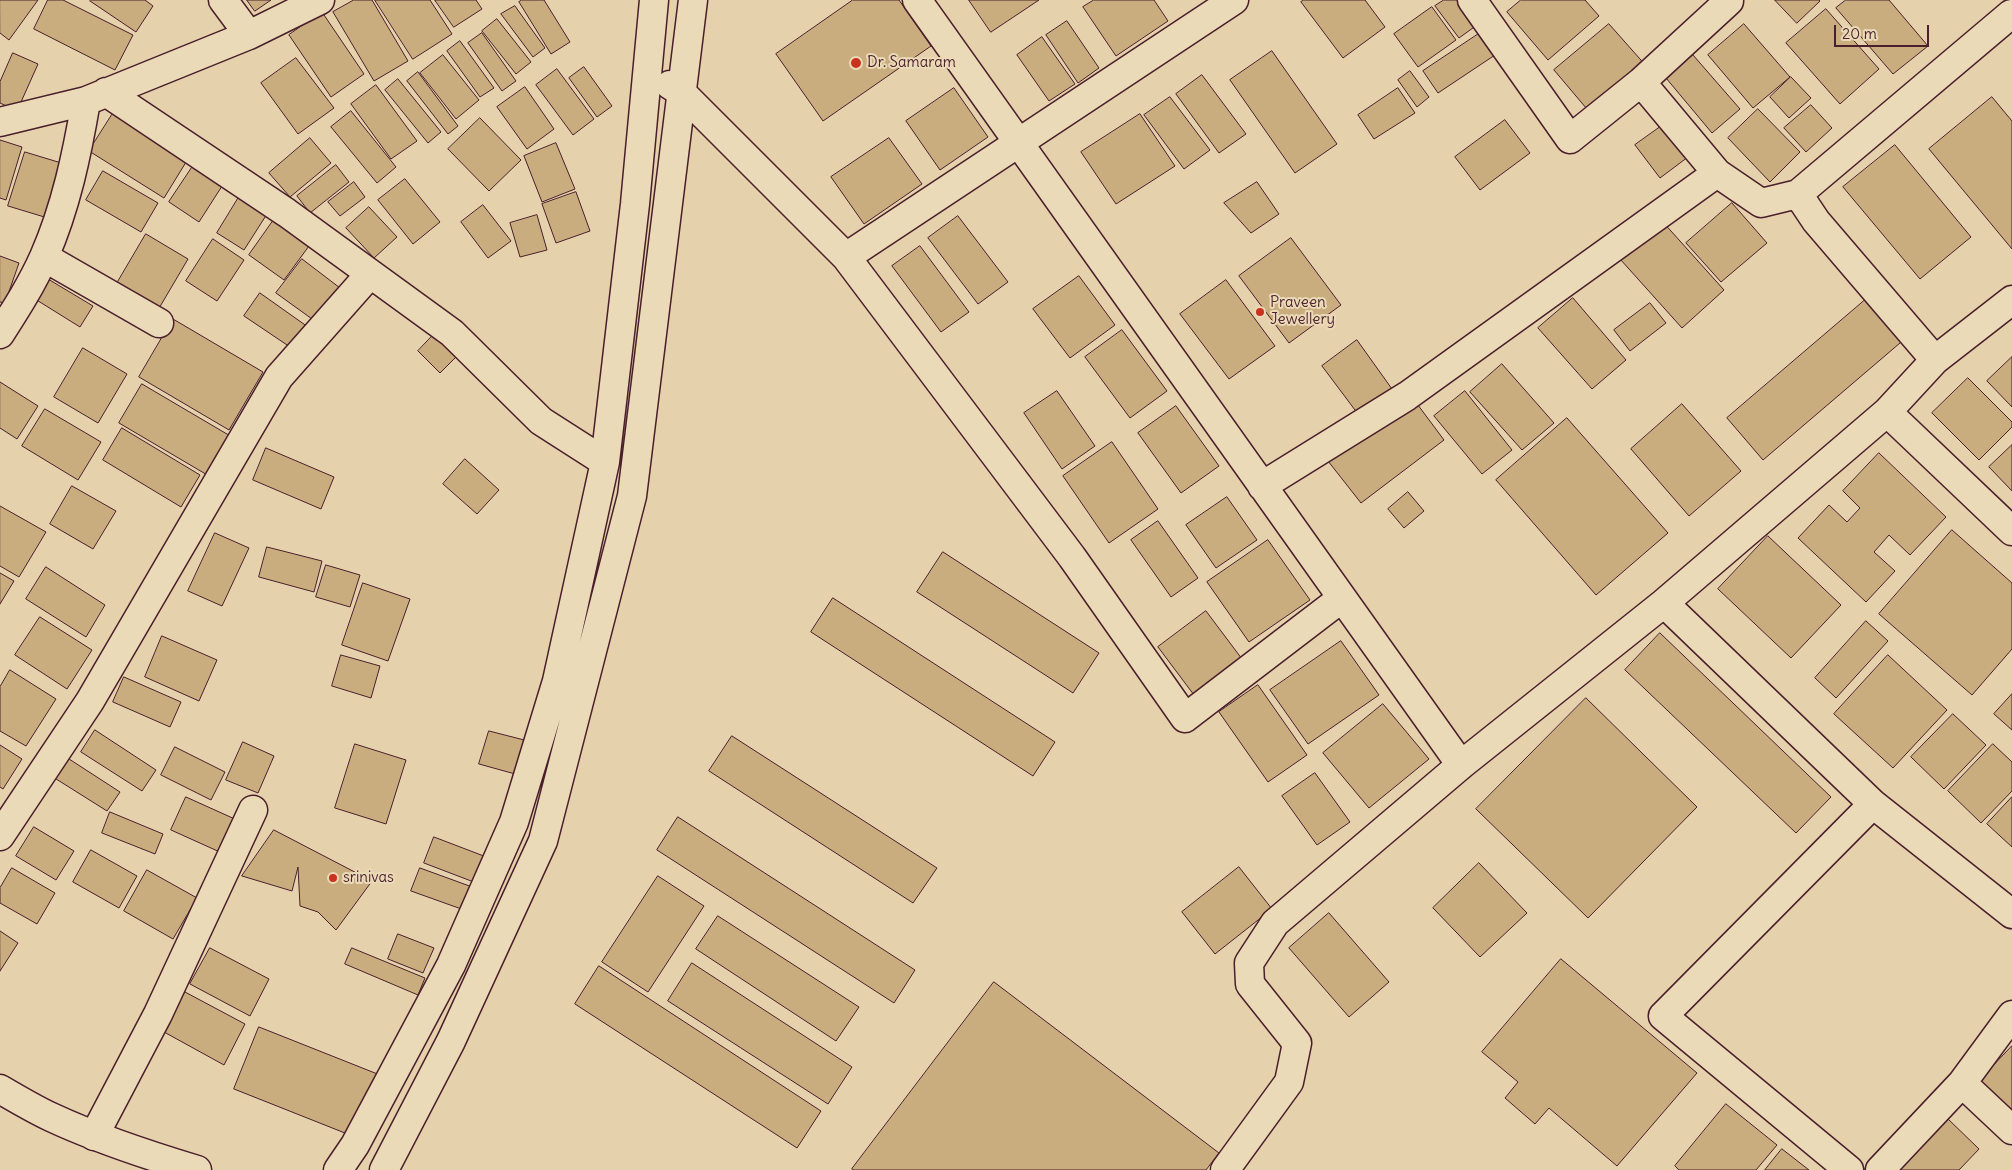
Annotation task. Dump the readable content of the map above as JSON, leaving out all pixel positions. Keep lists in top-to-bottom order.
{
  "places": ["Dr. Samaram", "Praveen Jewellery", "srinivas"],
  "scale_bar": "20 m"
}
